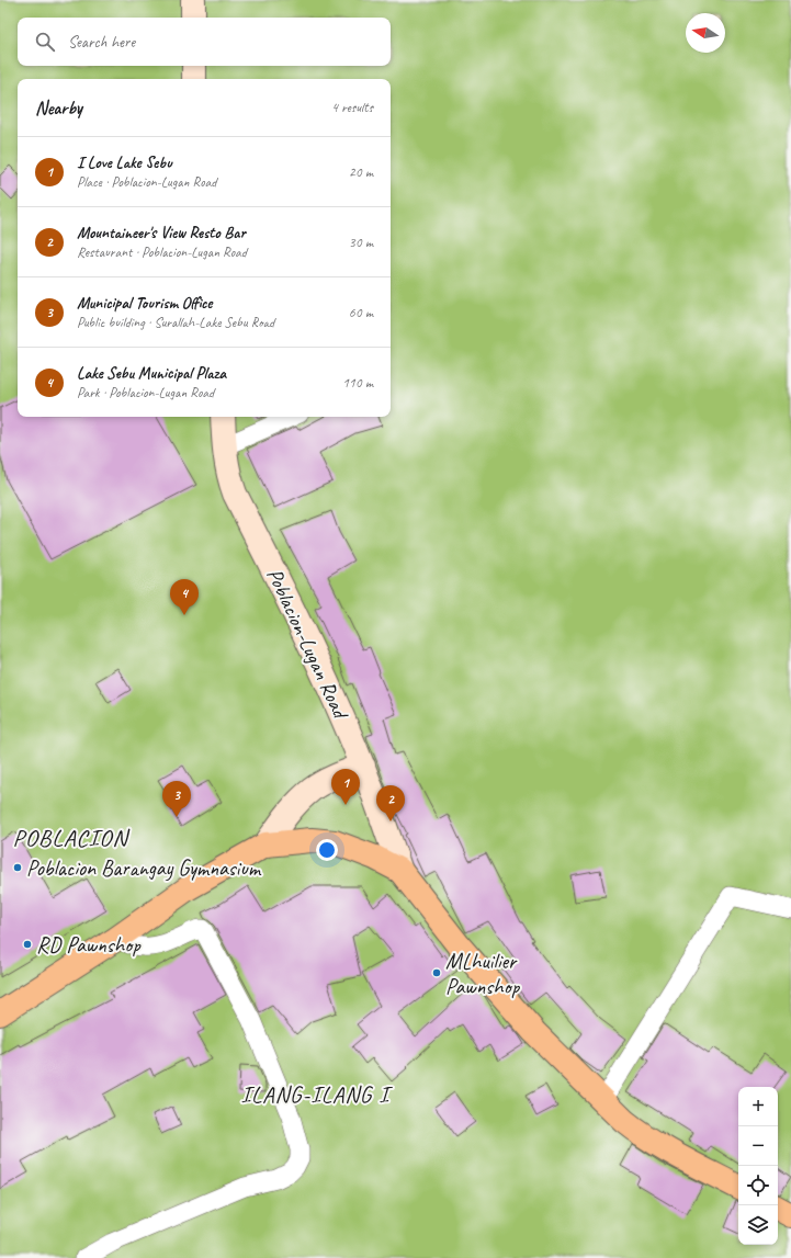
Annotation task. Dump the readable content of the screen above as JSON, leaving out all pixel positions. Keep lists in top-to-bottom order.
{
  "streets": {
    "main road": ["Poblacion-Lugan Road"]
  },
  "districts": ["POBLACION", "ILANG-ILANG I"],
  "places": ["Poblacion Barangay Gymnasium", "RD Pawnshop", "MLhuilier Pawnshop"],
  "north": "left",
  "page": {
    "search": "Search here",
    "heading": ["Nearby", "4 results"],
    "list": [
      {
        "mark": "1",
        "name": "I Love Lake Sebu",
        "note": "Place · Poblacion-Lugan Road",
        "value": "20 m"
      },
      {
        "mark": "2",
        "name": "Mountaineer's View Resto Bar",
        "note": "Restaurant · Poblacion-Lugan Road",
        "value": "30 m"
      },
      {
        "mark": "3",
        "name": "Municipal Tourism Office",
        "note": "Public building · Surallah-Lake Sebu Road",
        "value": "60 m"
      },
      {
        "mark": "4",
        "name": "Lake Sebu Municipal Plaza",
        "note": "Park · Poblacion-Lugan Road",
        "value": "110 m"
      }
    ],
    "pins": [
      "4",
      "1",
      "3",
      "2"
    ],
    "map_buttons": ["+", "−"]
  }
}
